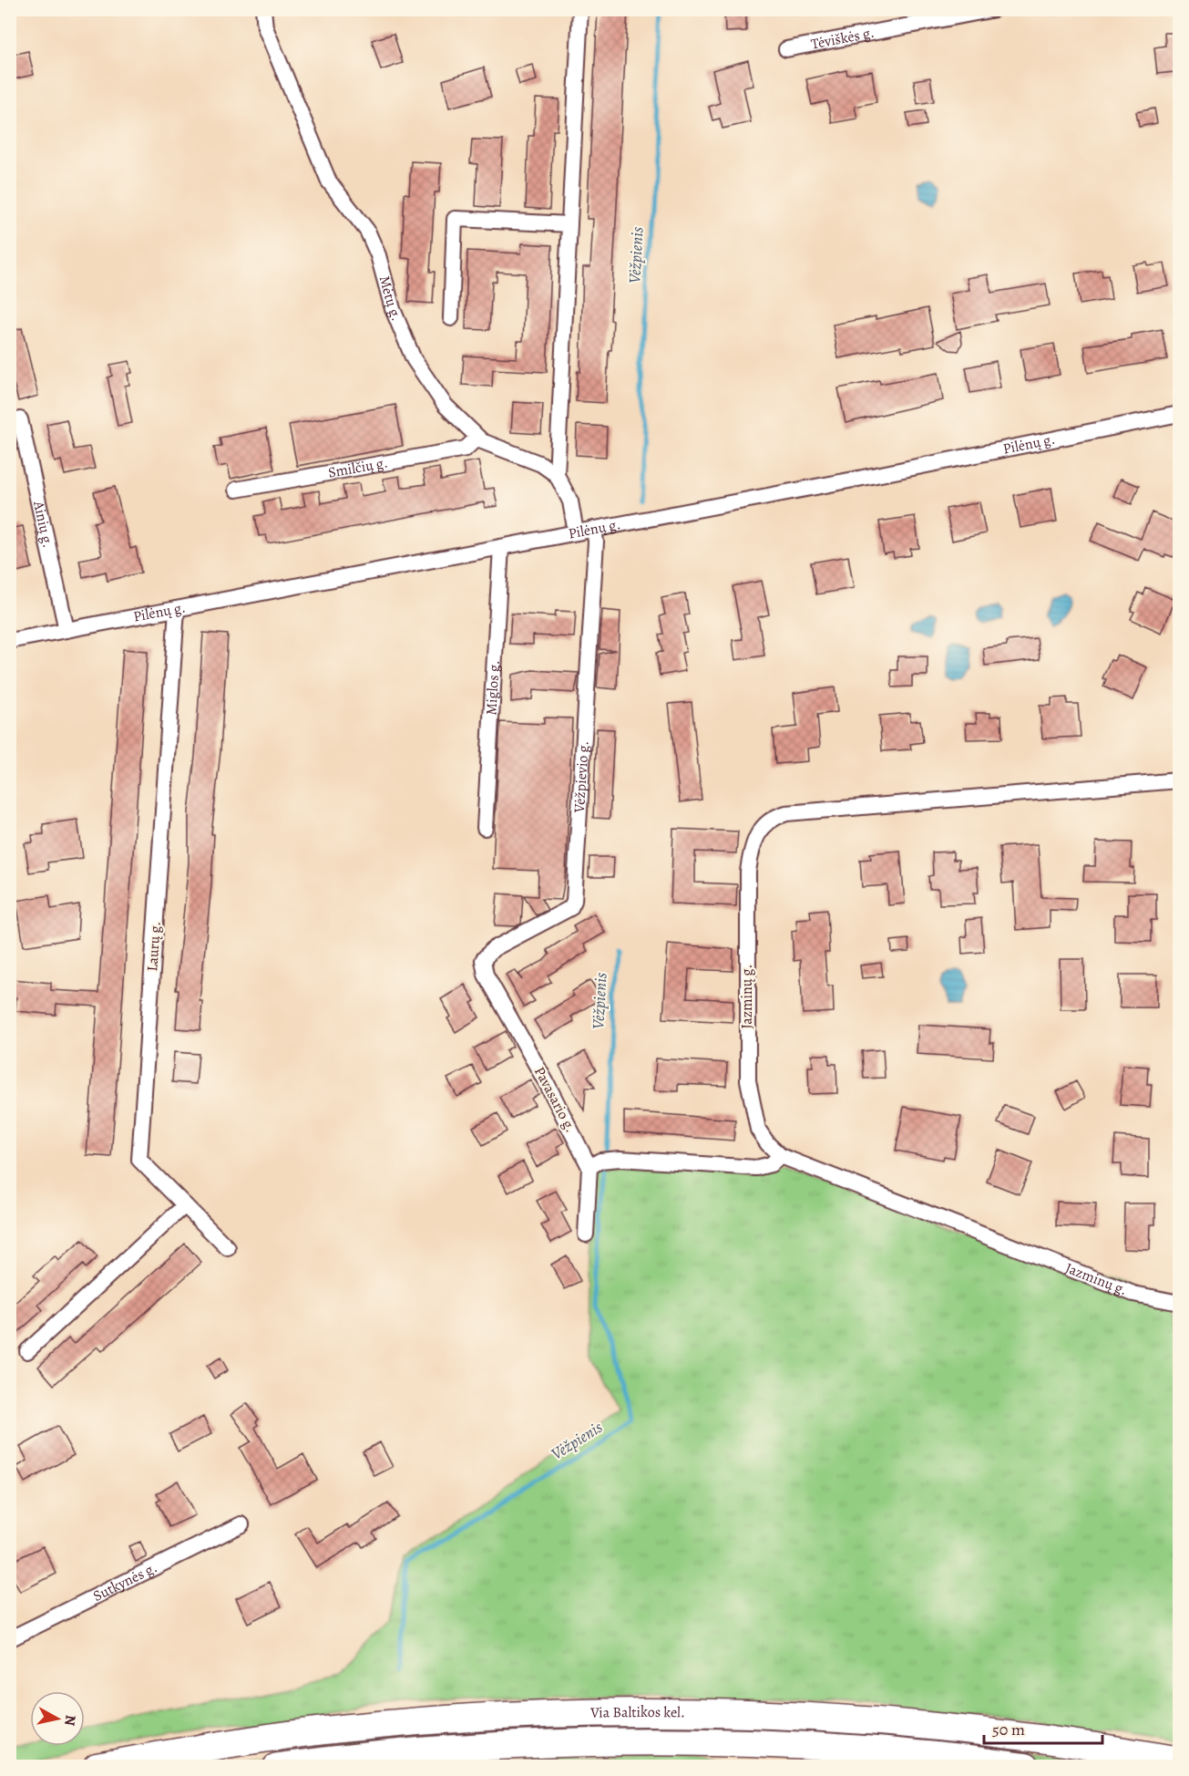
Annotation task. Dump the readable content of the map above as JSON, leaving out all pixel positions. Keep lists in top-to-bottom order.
{
  "streets": {
    "highway": ["Via Baltikos kel."],
    "street": [
      "Tėviškės g.",
      "Mėtų g.",
      "Pilėnų g.",
      "Smilčių g.",
      "Ainių g.",
      "Miglos g.",
      "Vėžpievio g.",
      "Laurų g.",
      "Jazminų g.",
      "Pavasario g.",
      "Sutkynės g."
    ]
  },
  "crossings": [
    ["Mėtų g.", "Smilčių g."],
    ["Pilėnų g.", "Ainių g."],
    ["Pilėnų g.", "Miglos g."],
    ["Pilėnų g.", "Vėžpievio g."],
    ["Pilėnų g.", "Laurų g."],
    ["Vėžpievio g.", "Pavasario g."]
  ],
  "water": ["Vėžpienis"],
  "scale_bar": "50 m",
  "north": "right"
}
